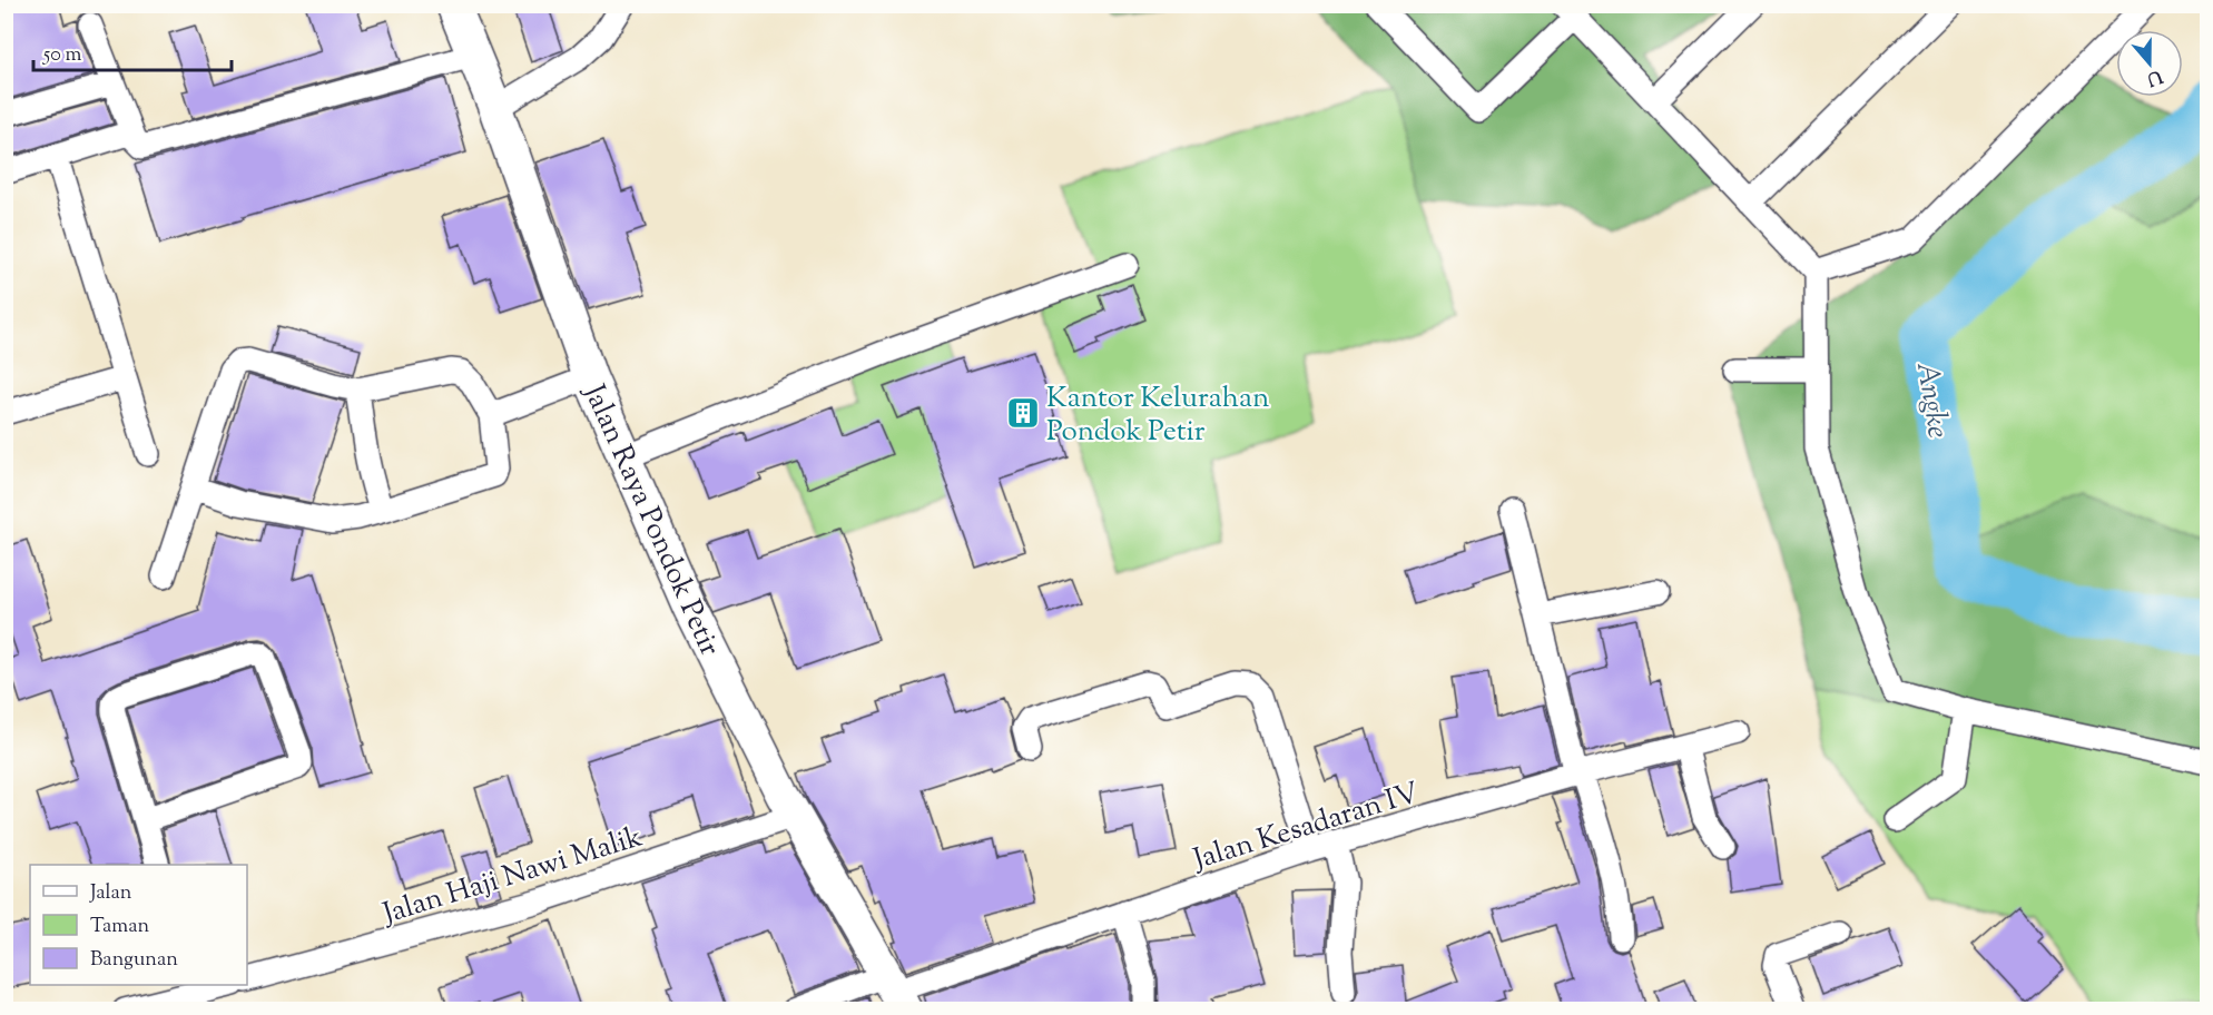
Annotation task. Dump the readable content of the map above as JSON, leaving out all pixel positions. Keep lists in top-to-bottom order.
{
  "streets": {
    "main road": ["Jalan Raya Pondok Petir"],
    "street": ["Jalan Kesadaran IV", "Jalan Haji Nawi Malik"]
  },
  "crossings": [
    ["Jalan Raya Pondok Petir", "Jalan Kesadaran IV"],
    ["Jalan Raya Pondok Petir", "Jalan Haji Nawi Malik"]
  ],
  "water": ["Angke"],
  "places": {
    "building": ["Kantor Kelurahan Pondok Petir"]
  },
  "legend": ["Jalan", "Taman", "Bangunan"],
  "scale_bar": "50 m",
  "north": "bottom"
}
